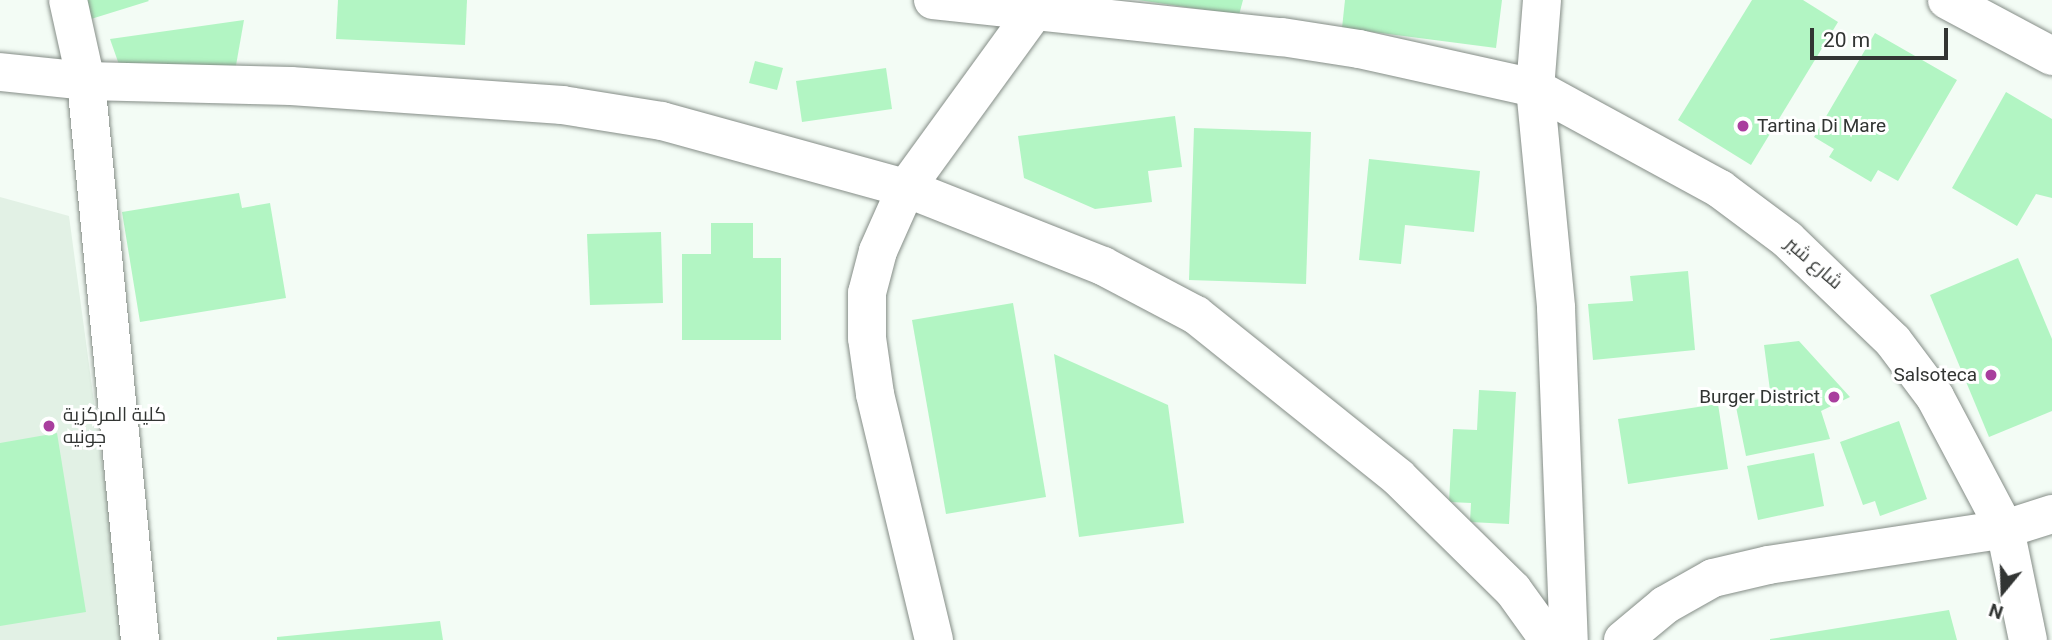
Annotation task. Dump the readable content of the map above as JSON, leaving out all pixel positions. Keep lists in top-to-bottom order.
{
  "streets": {
    "street": ["شارع شير"]
  },
  "places": [
    "Tartina Di Mare",
    "Salsoteca",
    "Burger District",
    "كلية المركزية جونيه"
  ],
  "scale_bar": "20 m",
  "north": "bottom"
}
